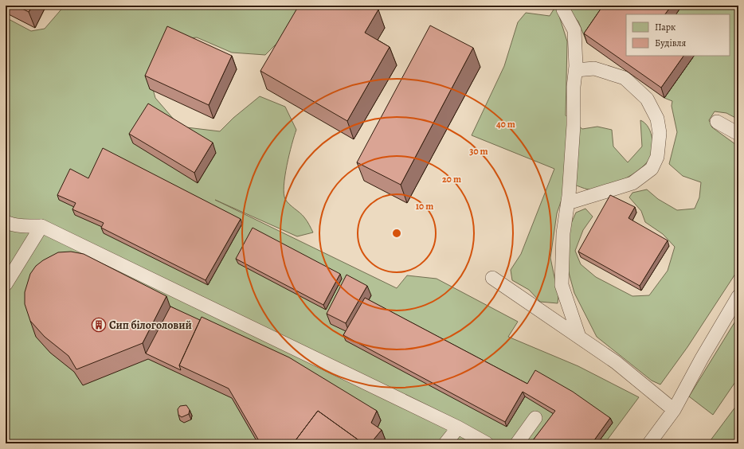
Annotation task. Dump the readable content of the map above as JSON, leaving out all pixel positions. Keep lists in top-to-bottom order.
{
  "places": {
    "building": ["Сип білоголовий"]
  },
  "legend": ["Парк", "Будівля"],
  "rings": [
    "40 m",
    "30 m",
    "20 m",
    "10 m"
  ]
}
